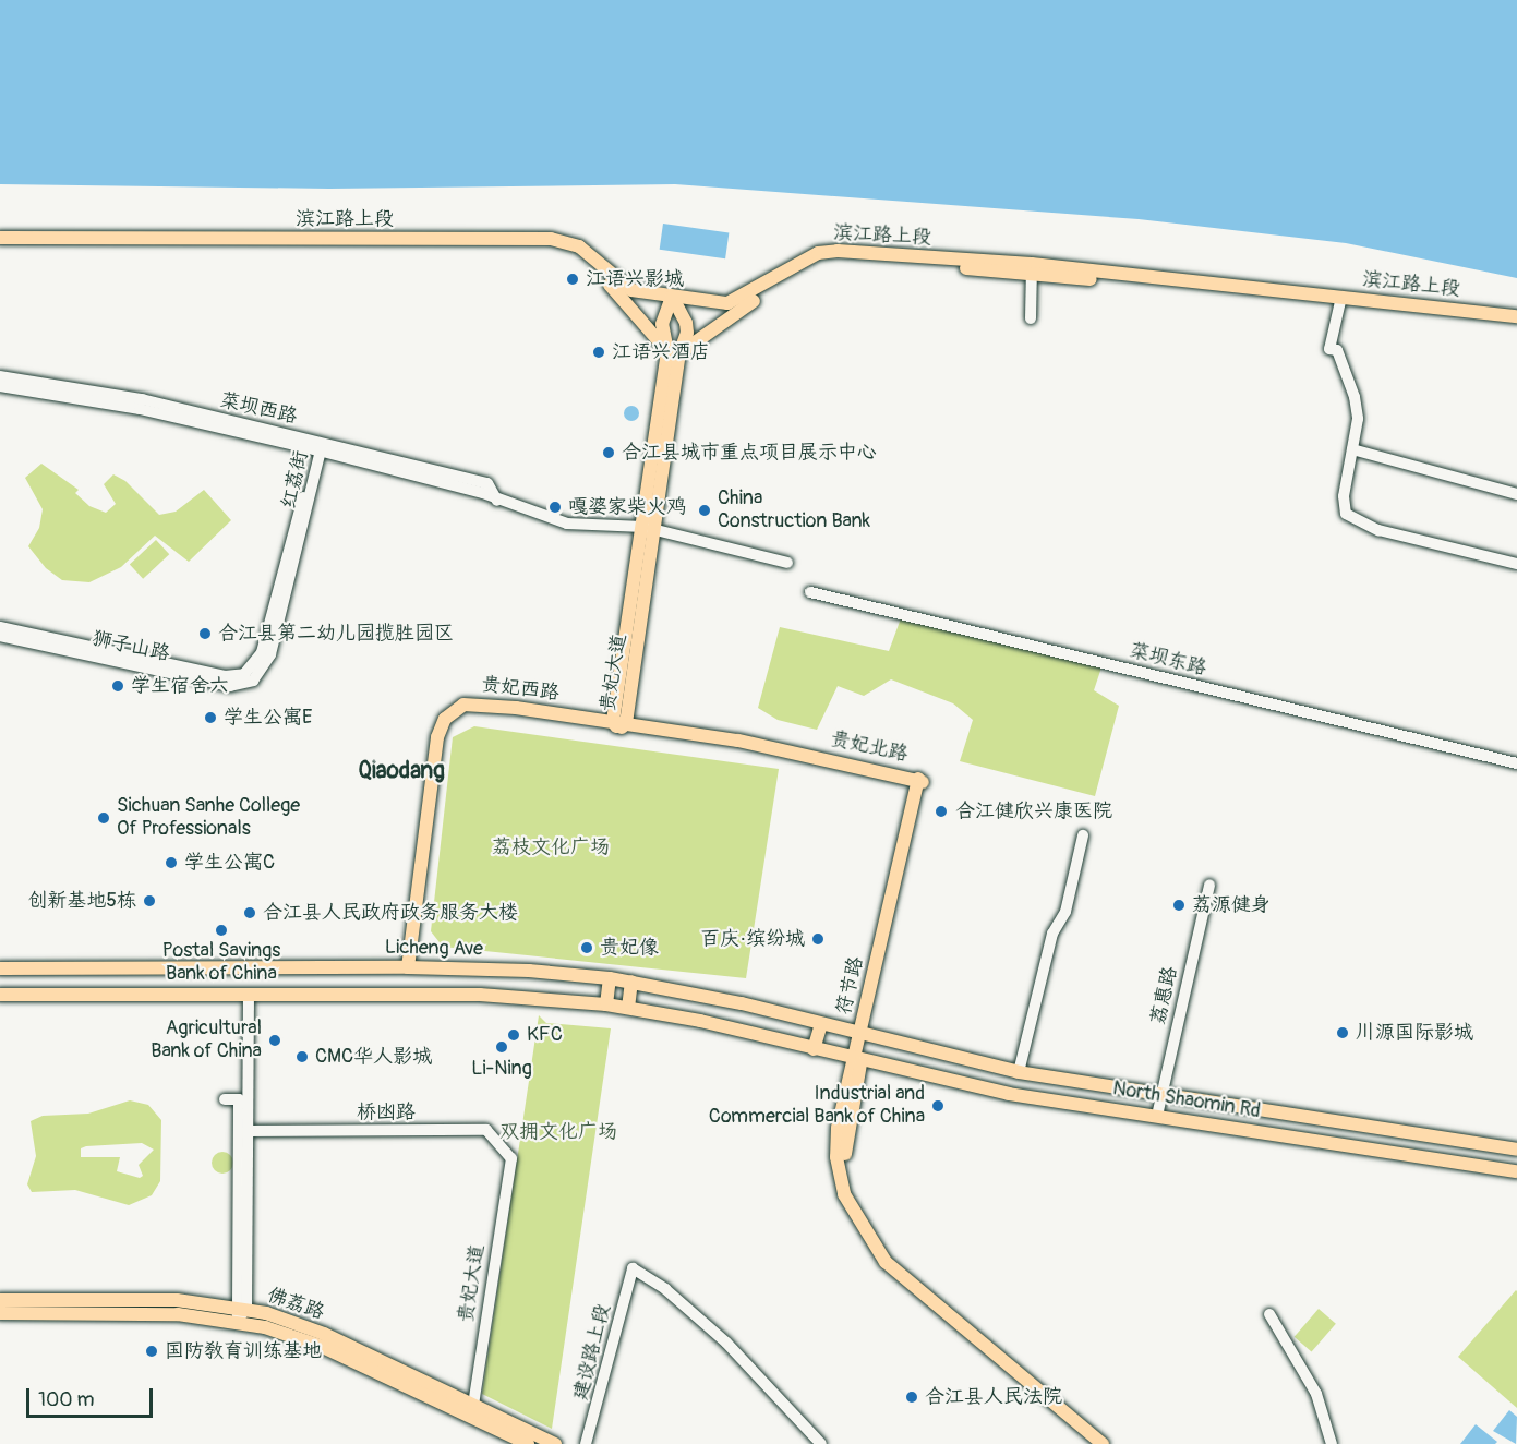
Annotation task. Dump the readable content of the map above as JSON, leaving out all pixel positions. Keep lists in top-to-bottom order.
{
  "streets": {
    "main road": [
      "滨江路上段",
      "贵妃大道",
      "贵妃西路",
      "贵妃北路",
      "Licheng Ave",
      "符节路",
      "North Shaomin Rd",
      "佛荔路"
    ],
    "street": [
      "菜坝西路",
      "红荔街",
      "狮子山路",
      "菜坝东路",
      "荔惠路",
      "桥凼路",
      "建设路上段"
    ]
  },
  "crossings": [
    ["滨江路上段", "贵妃大道"],
    ["菜坝西路", "红荔街"],
    ["菜坝西路", "贵妃大道"],
    ["红荔街", "狮子山路"],
    ["贵妃大道", "贵妃西路"],
    ["贵妃大道", "贵妃北路"],
    ["贵妃大道", "桥凼路"],
    ["贵妃大道", "佛荔路"],
    ["贵妃西路", "贵妃北路"],
    ["贵妃西路", "Licheng Ave"],
    ["贵妃北路", "符节路"],
    ["Licheng Ave", "符节路"],
    ["Licheng Ave", "North Shaomin Rd"],
    ["符节路", "North Shaomin Rd"],
    ["荔惠路", "North Shaomin Rd"]
  ],
  "districts": ["Qiaodang"],
  "parks": ["荔枝文化广场", "双拥文化广场"],
  "places": [
    "江语兴影城",
    "江语兴酒店",
    "合江县城市重点项目展示中心",
    "嘎婆家柴火鸡",
    "China Construction Bank",
    "合江县第二幼儿园揽胜园区",
    "学生宿舍六",
    "学生公寓E",
    "合江健欣兴康医院",
    "Sichuan Sanhe College Of Professionals",
    "学生公寓C",
    "创新基地5栋",
    "荔源健身",
    "合江县人民政府政务服务大楼",
    "Postal Savings Bank of China",
    "百庆·缤纷城",
    "贵妃像",
    "川源国际影城",
    "KFC",
    "Agricultural Bank of China",
    "Li-Ning",
    "CMC华人影城",
    "Industrial and Commercial Bank of China",
    "国防教育训练基地",
    "合江县人民法院"
  ],
  "scale_bar": "100 m"
}
